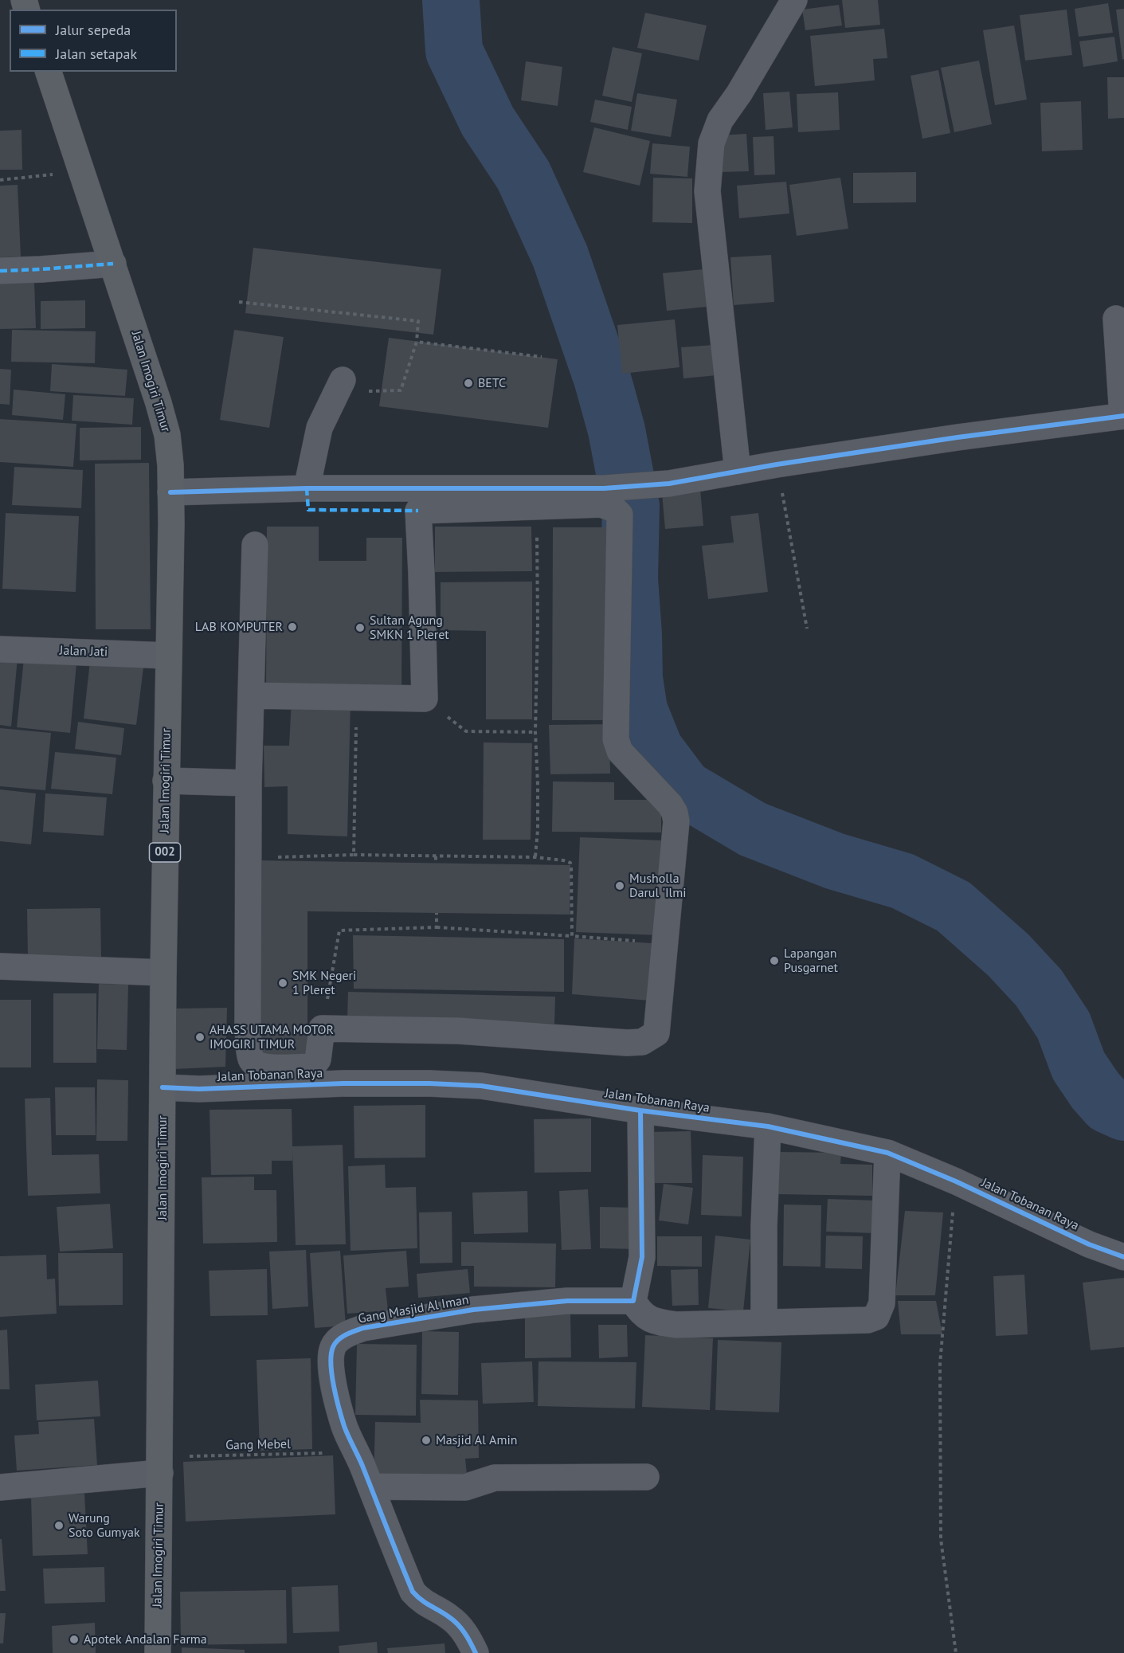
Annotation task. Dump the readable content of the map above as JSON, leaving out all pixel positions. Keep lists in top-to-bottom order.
{
  "streets": {
    "main road": ["Jalan Imogiri Timur", "002"],
    "street": ["Jalan Jati", "Jalan Tobanan Raya", "Gang Masjid Al Iman"],
    "path": ["Gang Mebel"]
  },
  "crossings": [
    ["Jalan Imogiri Timur", "Jalan Jati"],
    ["Jalan Imogiri Timur", "Jalan Tobanan Raya"],
    ["Jalan Imogiri Timur", "Gang Mebel"],
    ["Gang Masjid Al Iman", "Gang Mebel"]
  ],
  "places": [
    "BETC",
    "LAB KOMPUTER",
    "Sultan Agung SMKN 1 Pleret",
    "Musholla Darul 'Ilmi",
    "Lapangan Pusgarnet",
    "SMK Negeri 1 Pleret",
    "AHASS UTAMA MOTOR IMOGIRI TIMUR",
    "Masjid Al Amin",
    "Warung Soto Gumyak",
    "Apotek Andalan Farma"
  ],
  "legend": ["Jalur sepeda", "Jalan setapak"]
}
